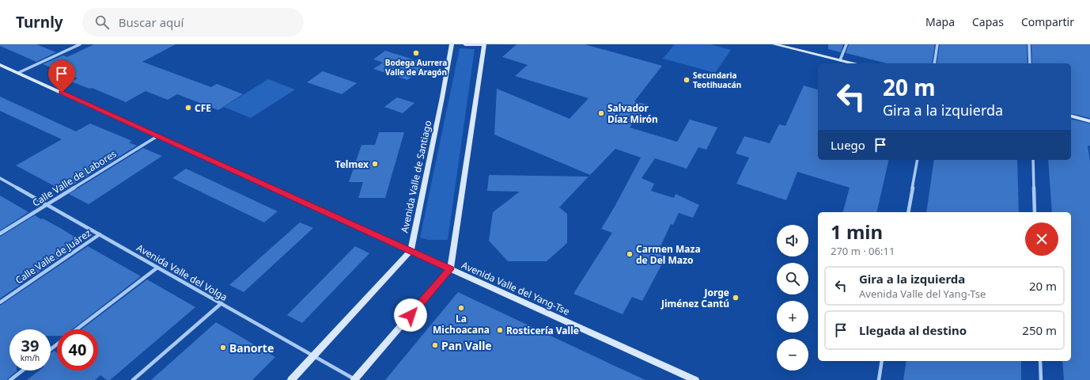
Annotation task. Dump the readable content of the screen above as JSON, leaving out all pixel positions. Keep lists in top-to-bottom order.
{
  "streets": {
    "street": [
      "Avenida Valle de Santiago",
      "Calle Valle de Labores",
      "Calle Valle de Juárez",
      "Avenida Valle del Volga",
      "Avenida Valle del Yang-Tse"
    ]
  },
  "crossings": [
    ["Avenida Valle de Santiago", "Avenida Valle del Yang-Tse"],
    ["Calle Valle de Labores", "Avenida Valle del Volga"],
    ["Calle Valle de Labores", "Avenida Valle del Yang-Tse"],
    ["Calle Valle de Juárez", "Avenida Valle del Volga"]
  ],
  "places": [
    "Bodega Aurrera Valle de Aragón",
    "Secundaria Teotihuacán",
    "CFE",
    "Salvador Díaz Mirón",
    "Telmex",
    "Carmen Maza de Del Mazo",
    "Jorge Jiménez Cantú",
    "La Michoacana",
    "Rosticería Valle",
    "Pan Valle",
    "Banorte"
  ],
  "page": {
    "header": "Turnly",
    "search": "Buscar aquí",
    "nav": ["Mapa", "Capas", "Compartir"],
    "turn": ["20 m", "Gira a la izquierda"],
    "then": "Luego",
    "heading": ["1 min", "270 m · 06:11"],
    "map_buttons": ["+", "−"],
    "list": [
      {
        "name": "Gira a la izquierda",
        "note": "Avenida Valle del Yang-Tse",
        "value": "20 m"
      },
      {
        "name": "Llegada al destino",
        "value": "250 m"
      }
    ],
    "speed": "39 km/h",
    "limit": "40"
  }
}
